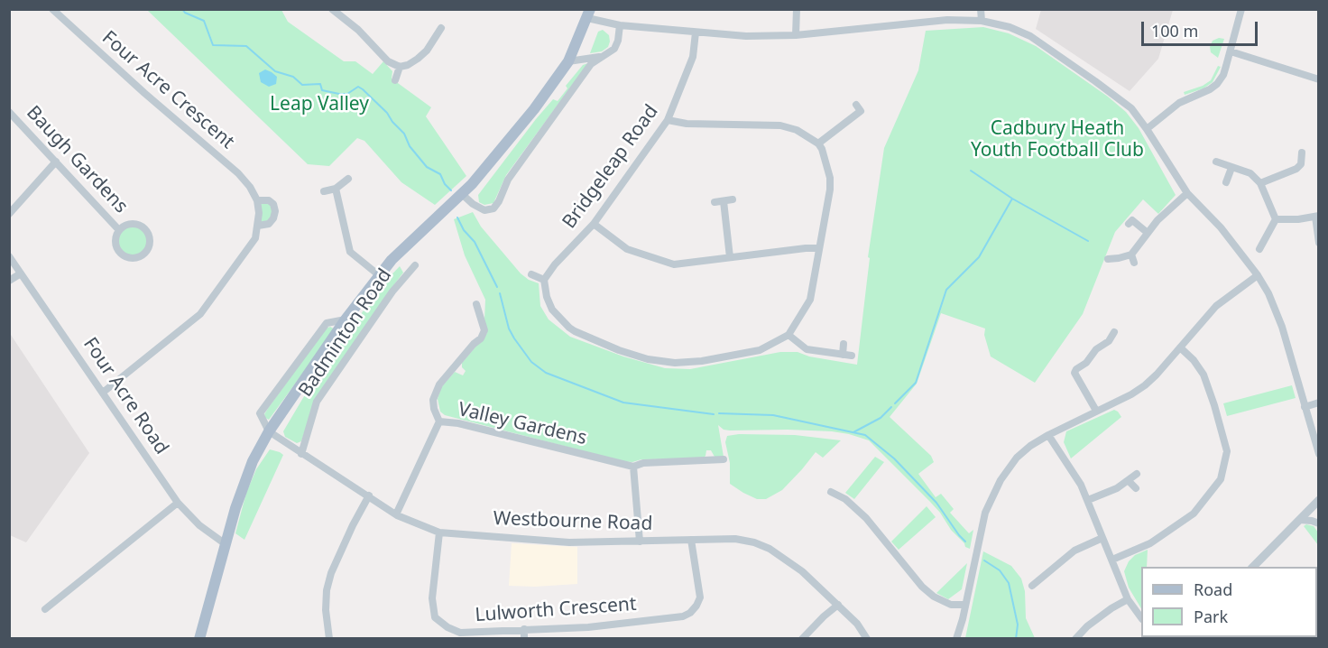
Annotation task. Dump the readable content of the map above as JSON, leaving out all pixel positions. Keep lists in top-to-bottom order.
{
  "streets": {
    "main road": ["Badminton Road"],
    "street": [
      "Four Acre Crescent",
      "Baugh Gardens",
      "Bridgeleap Road",
      "Four Acre Road",
      "Valley Gardens",
      "Westbourne Road",
      "Lulworth Crescent"
    ]
  },
  "crossings": [
    ["Four Acre Crescent", "Four Acre Road"],
    ["Badminton Road", "Four Acre Road"],
    ["Badminton Road", "Westbourne Road"],
    ["Valley Gardens", "Westbourne Road"],
    ["Westbourne Road", "Lulworth Crescent"]
  ],
  "parks": ["Leap Valley", "Cadbury Heath Youth Football Club"],
  "legend": ["Road", "Park"],
  "scale_bar": "100 m"
}
